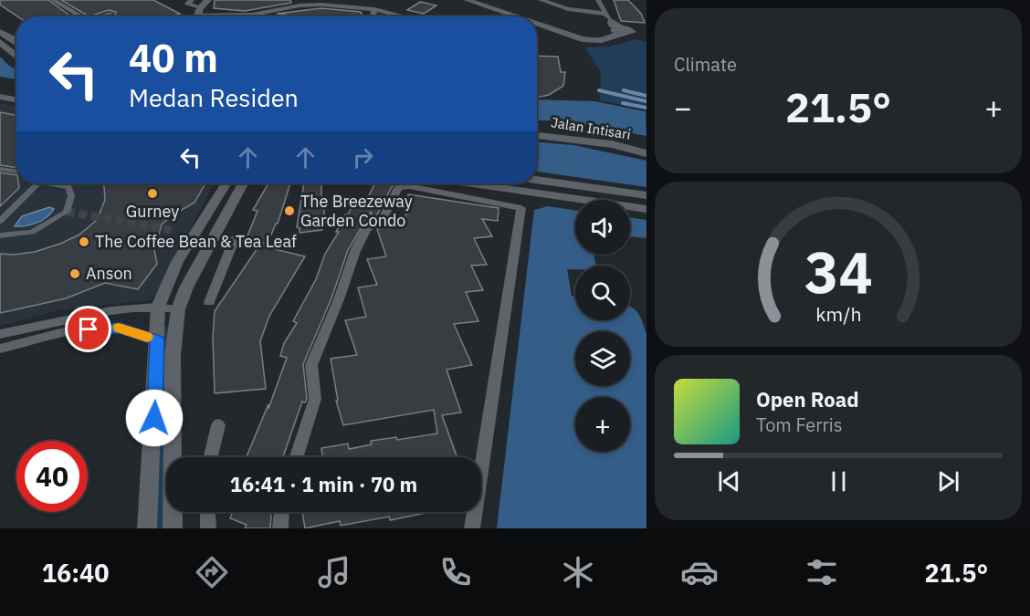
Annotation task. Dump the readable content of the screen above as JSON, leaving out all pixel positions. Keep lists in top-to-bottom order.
{
  "streets": {
    "street": ["Jalan Intisari"]
  },
  "places": [
    "Gurney",
    "The Breezeway Garden Condo",
    "The Coffee Bean & Tea Leaf",
    "Anson"
  ],
  "page": {
    "tile": "Climate",
    "turn": ["40 m", "Medan Residen"],
    "heat": ["−", "21.5°", "+"],
    "map_buttons": "+",
    "song": ["Open Road", "Tom Ferris"],
    "limit": "40",
    "trip": "16:41 · 1 min · 70 m",
    "tabs": ["16:40", "21.5°"],
    "gauge": ["34", "km/h"]
  }
}
